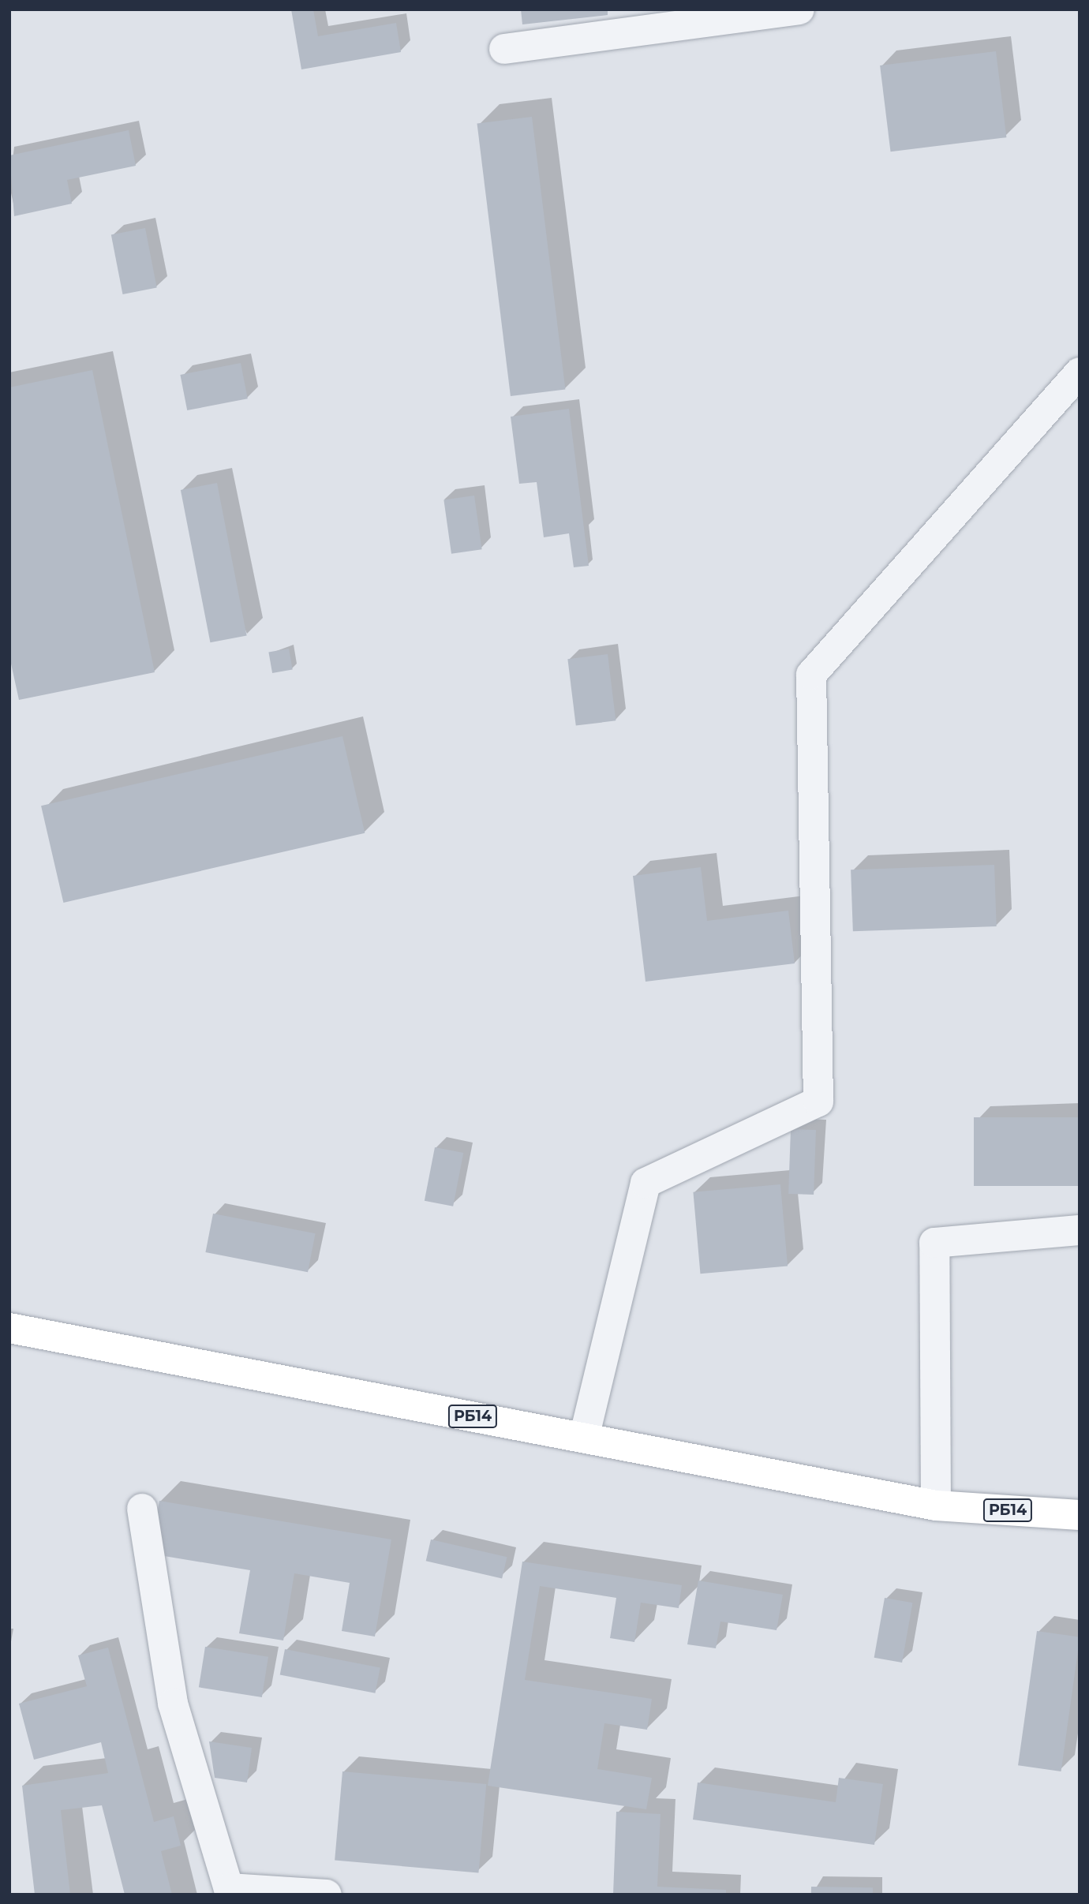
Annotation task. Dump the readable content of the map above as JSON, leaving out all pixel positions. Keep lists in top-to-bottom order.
{
  "streets": {
    "highway": ["РБ14"]
  }
}
